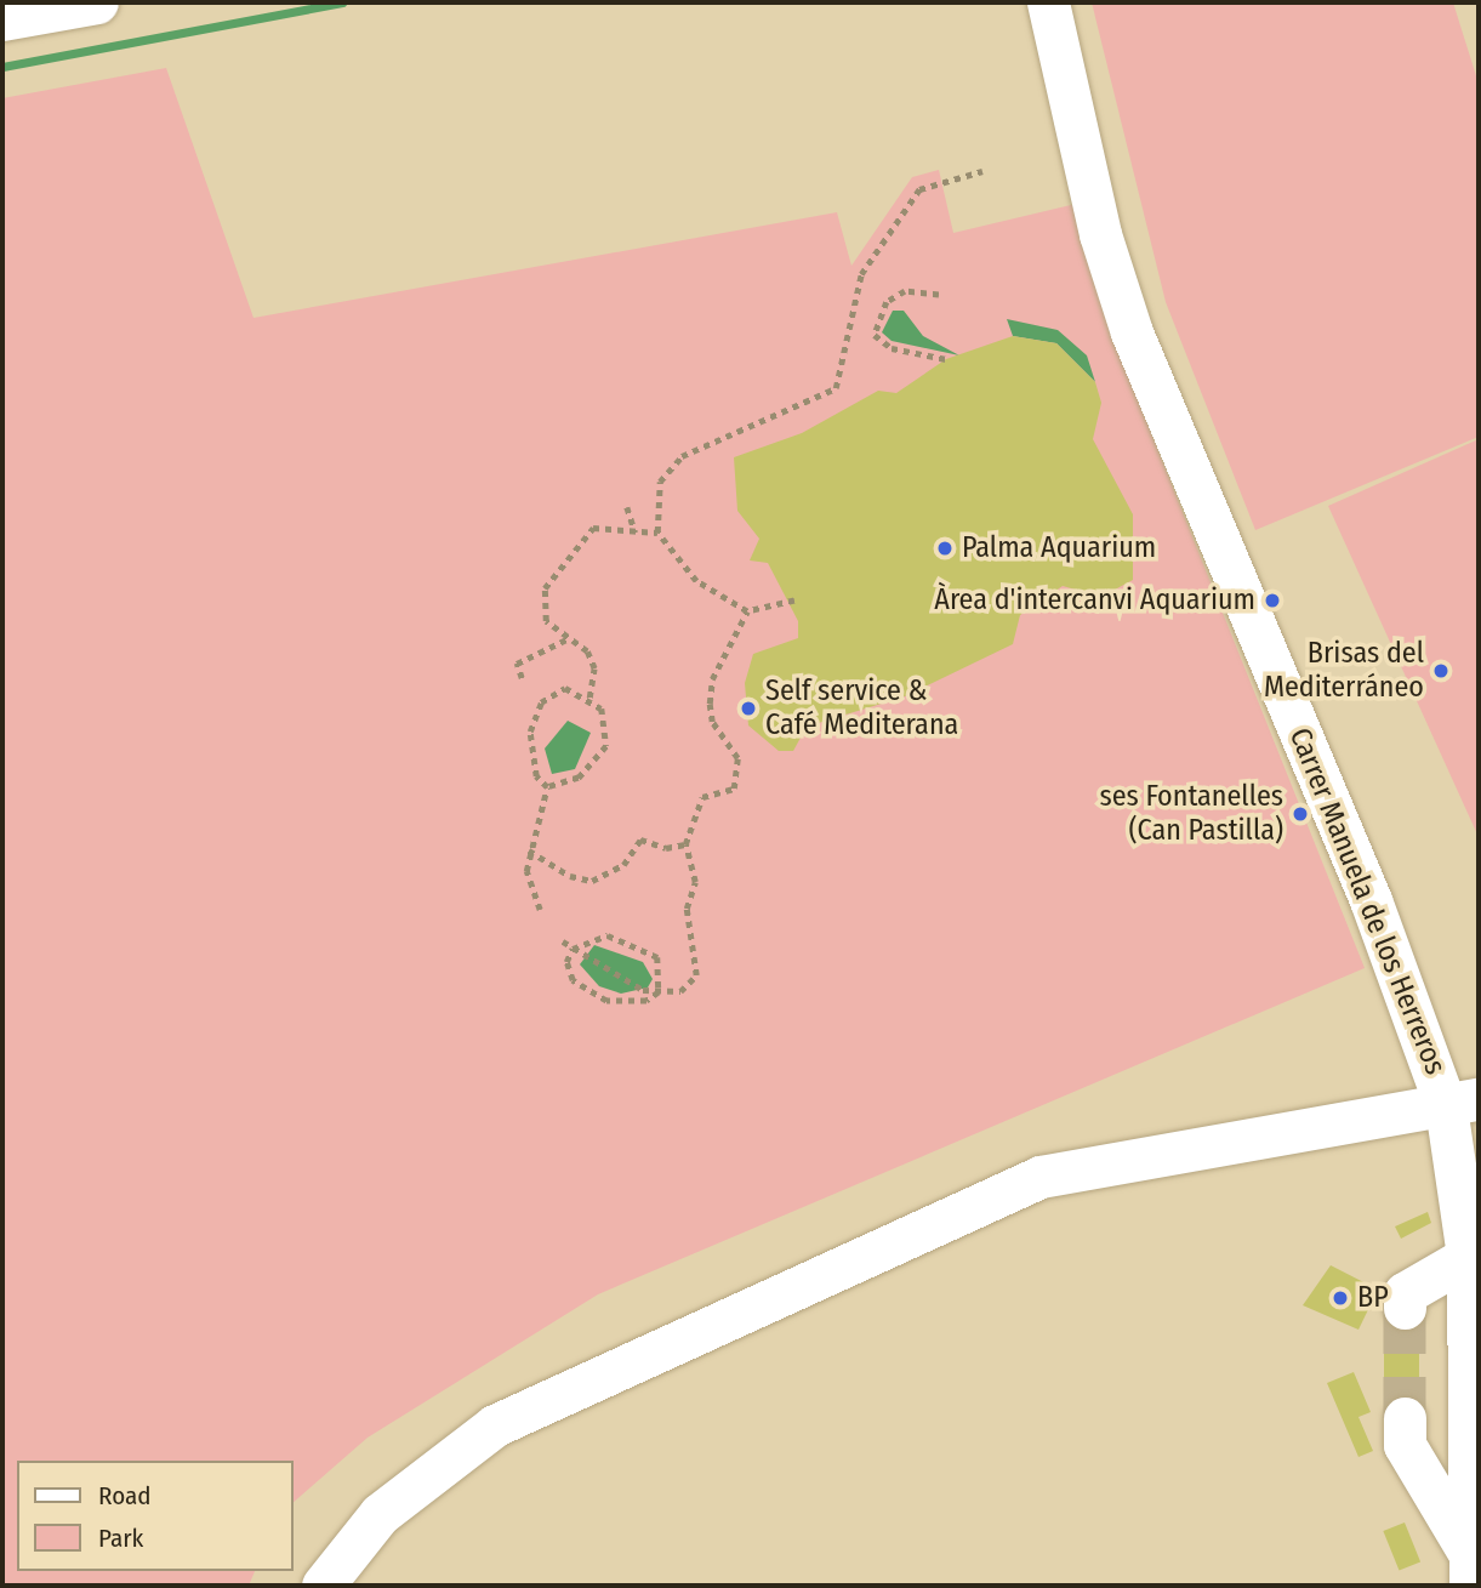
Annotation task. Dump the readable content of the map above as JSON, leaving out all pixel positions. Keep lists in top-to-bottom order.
{
  "streets": {
    "street": ["Carrer Manuela de los Herreros"]
  },
  "places": [
    "Palma Aquarium",
    "Àrea d'intercanvi Aquarium",
    "Brisas del Mediterráneo",
    "Self service & Café Mediterana",
    "ses Fontanelles (Can Pastilla)",
    "BP"
  ],
  "legend": ["Road", "Park"]
}
